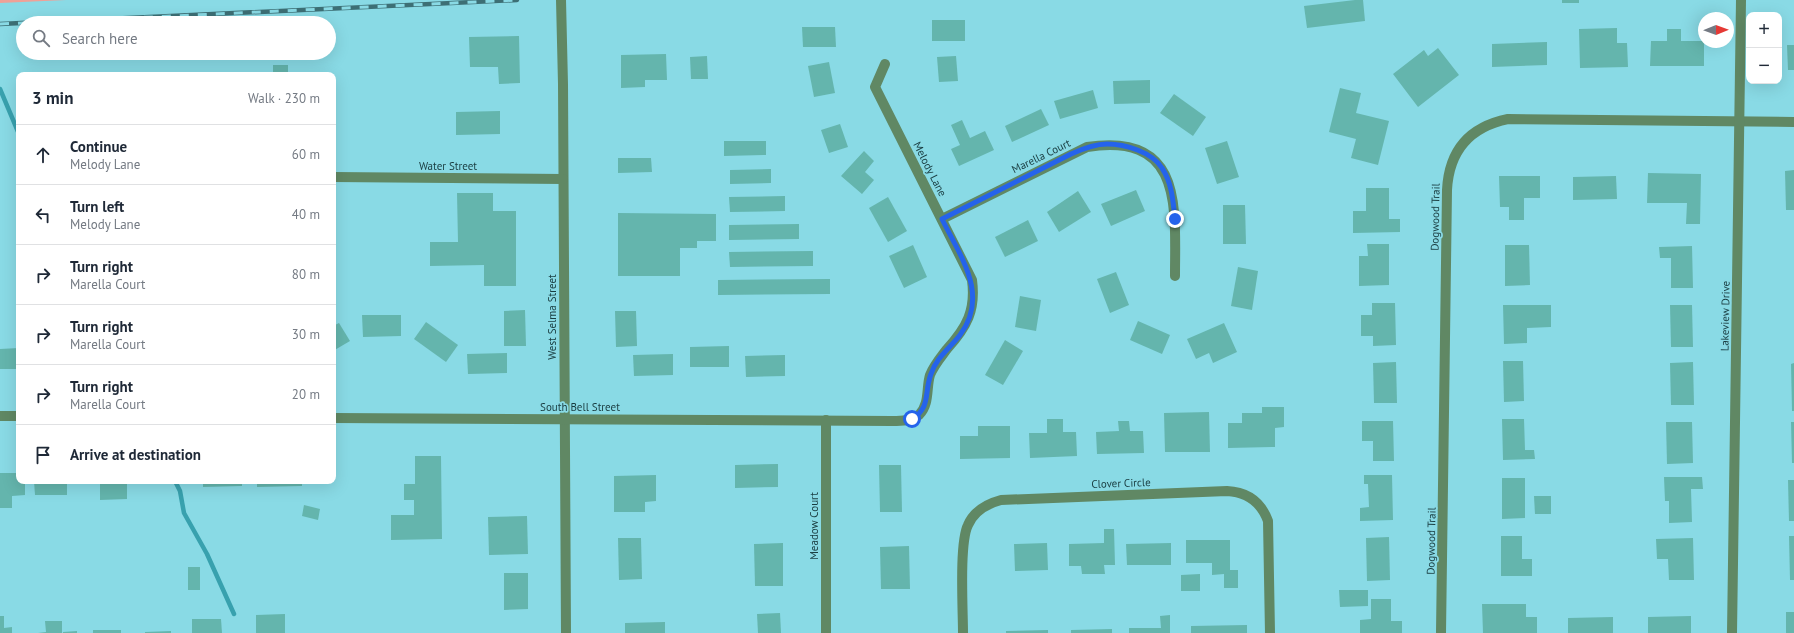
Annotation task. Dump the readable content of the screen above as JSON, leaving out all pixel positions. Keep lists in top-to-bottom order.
{
  "streets": {
    "street": [
      "Marella Court",
      "Water Street",
      "Melody Lane",
      "Dogwood Trail",
      "Lakeview Drive",
      "West Selma Street",
      "South Bell Street",
      "Clover Circle",
      "Meadow Court"
    ]
  },
  "crossings": [
    ["Marella Court", "Melody Lane"],
    ["Water Street", "West Selma Street"],
    ["Melody Lane", "South Bell Street"],
    ["Melody Lane", "Meadow Court"],
    ["Dogwood Trail", "Lakeview Drive"],
    ["West Selma Street", "South Bell Street"],
    ["South Bell Street", "Meadow Court"]
  ],
  "north": "right",
  "page": {
    "map_buttons": ["+", "−"],
    "search": "Search here",
    "heading": ["3 min", "Walk · 230 m"],
    "list": [
      ["Continue", "Melody Lane", "60 m"],
      ["Turn left", "Melody Lane", "40 m"],
      ["Turn right", "Marella Court", "80 m"],
      ["Turn right", "Marella Court", "30 m"],
      ["Turn right", "Marella Court", "20 m"],
      "Arrive at destination"
    ]
  }
}
